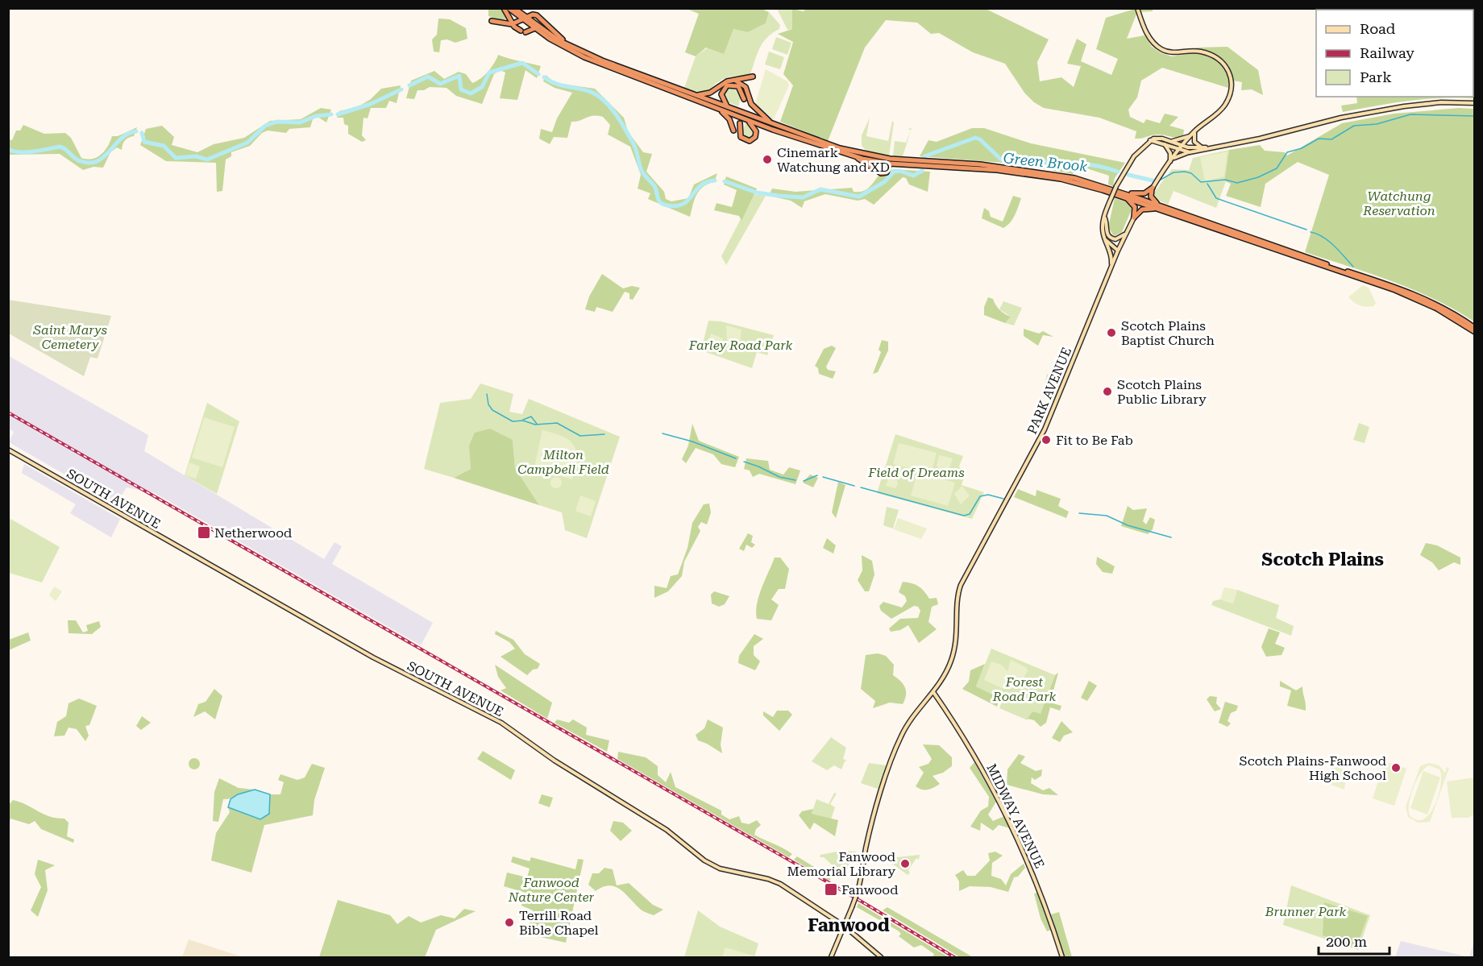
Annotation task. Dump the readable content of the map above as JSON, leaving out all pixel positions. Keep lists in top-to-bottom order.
{
  "streets": {
    "main road": ["PARK AVENUE", "SOUTH AVENUE", "MIDWAY AVENUE"]
  },
  "crossings": [
    ["PARK AVENUE", "SOUTH AVENUE"],
    ["PARK AVENUE", "MIDWAY AVENUE"]
  ],
  "districts": ["Scotch Plains", "Fanwood"],
  "water": ["Green Brook"],
  "parks": [
    "Watchung Reservation",
    "Saint Marys Cemetery",
    "Farley Road Park",
    "Milton Campbell Field",
    "Field of Dreams",
    "Forest Road Park",
    "Fanwood Nature Center",
    "Brunner Park"
  ],
  "places": {
    "other": [
      "Cinemark Watchung and XD",
      "Scotch Plains Baptist Church",
      "Scotch Plains Public Library",
      "Fit to Be Fab",
      "Scotch Plains-Fanwood High School",
      "Fanwood Memorial Library",
      "Terrill Road Bible Chapel"
    ],
    "transit": ["Netherwood", "Fanwood"]
  },
  "legend": ["Road", "Railway", "Park"],
  "scale_bar": "200 m"
}
